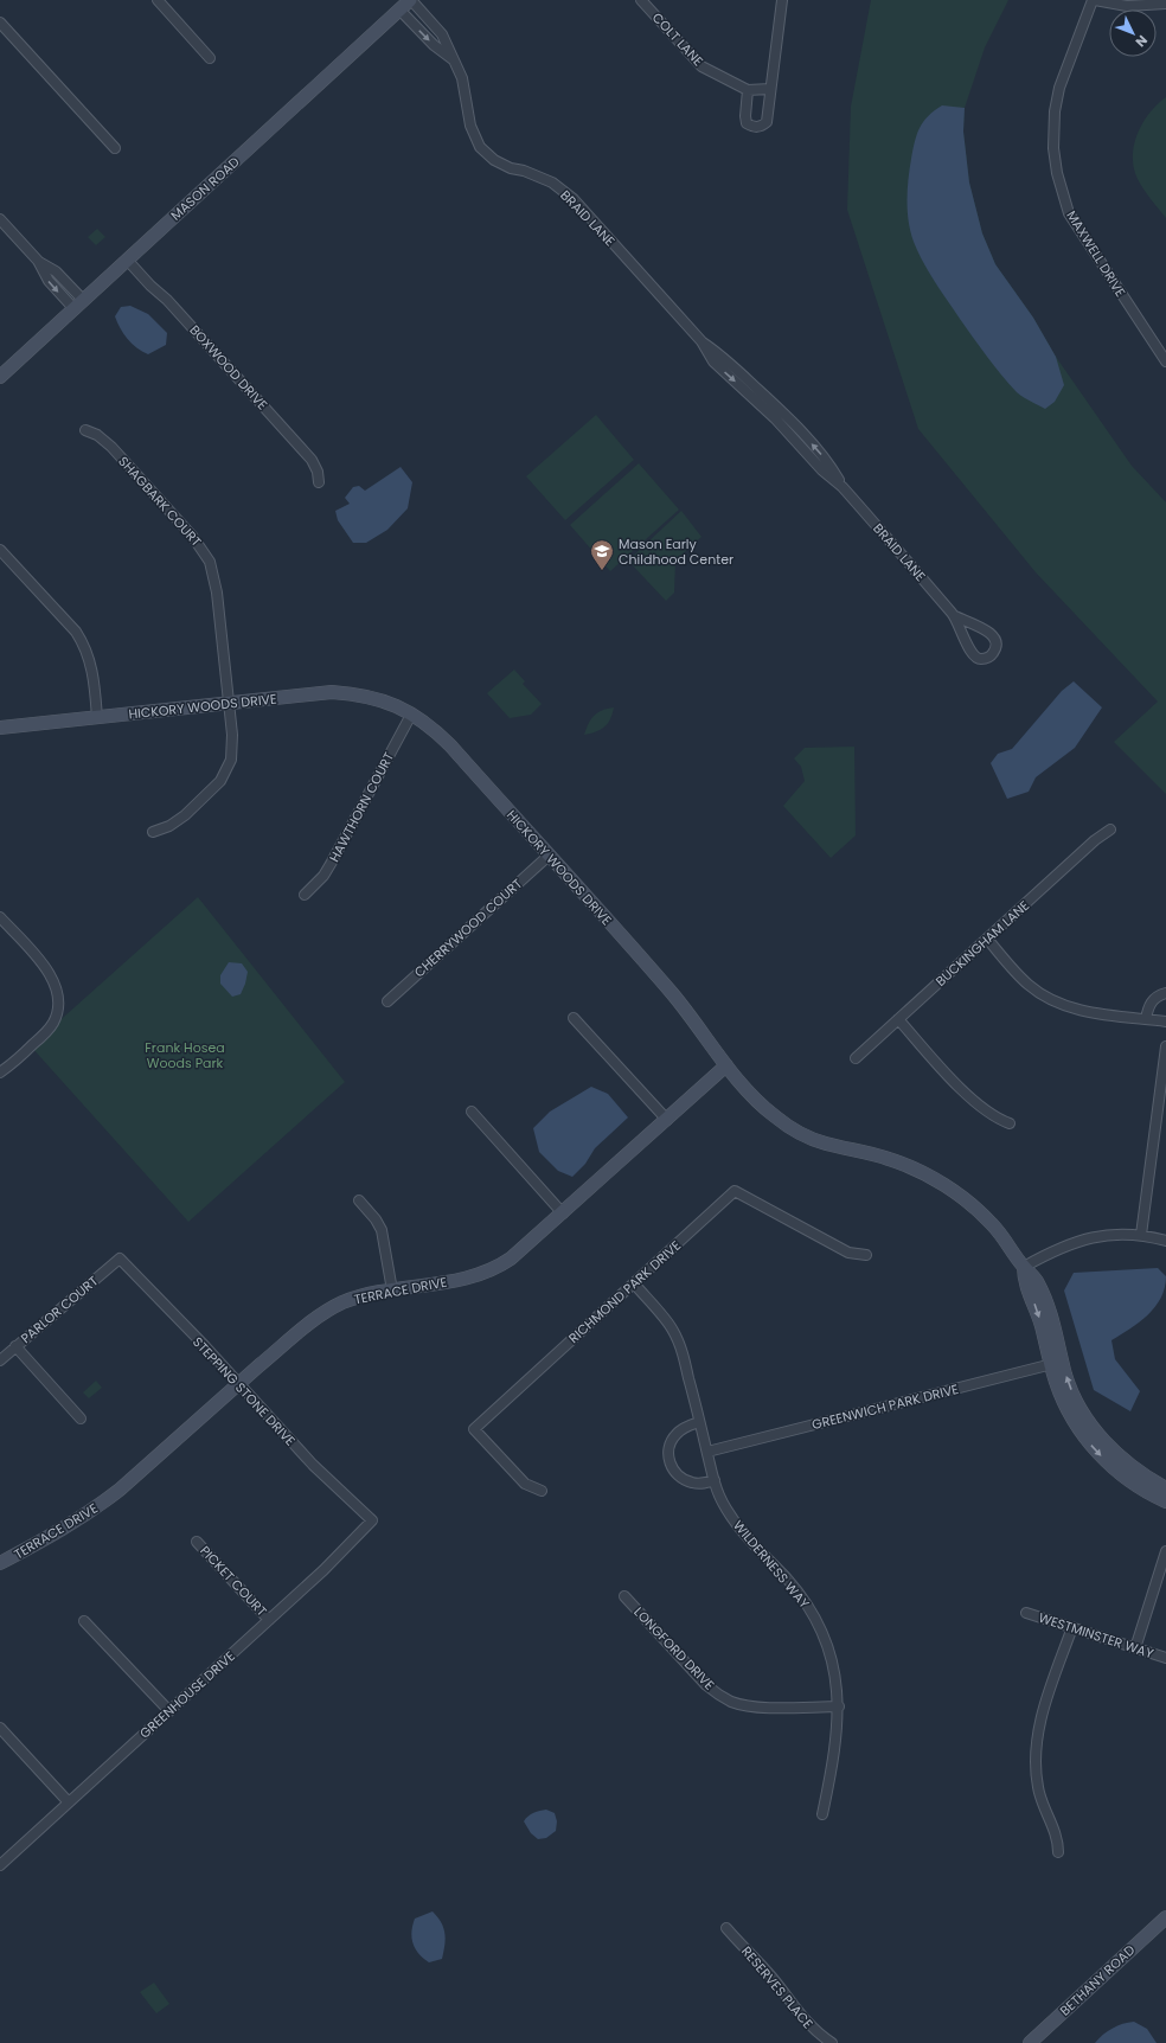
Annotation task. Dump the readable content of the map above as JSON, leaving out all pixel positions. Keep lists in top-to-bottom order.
{
  "streets": {
    "street": [
      "COLT LANE",
      "MASON ROAD",
      "BRAID LANE",
      "MAXWELL DRIVE",
      "BOXWOOD DRIVE",
      "SHAGBARK COURT",
      "HICKORY WOODS DRIVE",
      "HAWTHORN COURT",
      "CHERRYWOOD COURT",
      "BUCKINGHAM LANE",
      "TERRACE DRIVE",
      "RICHMOND PARK DRIVE",
      "PARLOR COURT",
      "STEPPING STONE DRIVE",
      "GREENWICH PARK DRIVE",
      "WILDERNESS WAY",
      "PICKET COURT",
      "WESTMINSTER WAY",
      "LONGFORD DRIVE",
      "GREENHOUSE DRIVE",
      "BETHANY ROAD",
      "RESERVES PLACE"
    ]
  },
  "crossings": [
    ["MASON ROAD", "BRAID LANE"],
    ["MASON ROAD", "BOXWOOD DRIVE"],
    ["SHAGBARK COURT", "HICKORY WOODS DRIVE"],
    ["HICKORY WOODS DRIVE", "HAWTHORN COURT"],
    ["HICKORY WOODS DRIVE", "CHERRYWOOD COURT"],
    ["HICKORY WOODS DRIVE", "TERRACE DRIVE"],
    ["HICKORY WOODS DRIVE", "GREENWICH PARK DRIVE"],
    ["TERRACE DRIVE", "STEPPING STONE DRIVE"],
    ["RICHMOND PARK DRIVE", "WILDERNESS WAY"],
    ["PARLOR COURT", "STEPPING STONE DRIVE"],
    ["STEPPING STONE DRIVE", "GREENHOUSE DRIVE"],
    ["GREENWICH PARK DRIVE", "WILDERNESS WAY"],
    ["WILDERNESS WAY", "LONGFORD DRIVE"],
    ["PICKET COURT", "GREENHOUSE DRIVE"]
  ],
  "parks": ["Frank Hosea Woods Park"],
  "places": {
    "school or university": ["Mason Early Childhood Center"]
  },
  "north": "bottom right"
}
